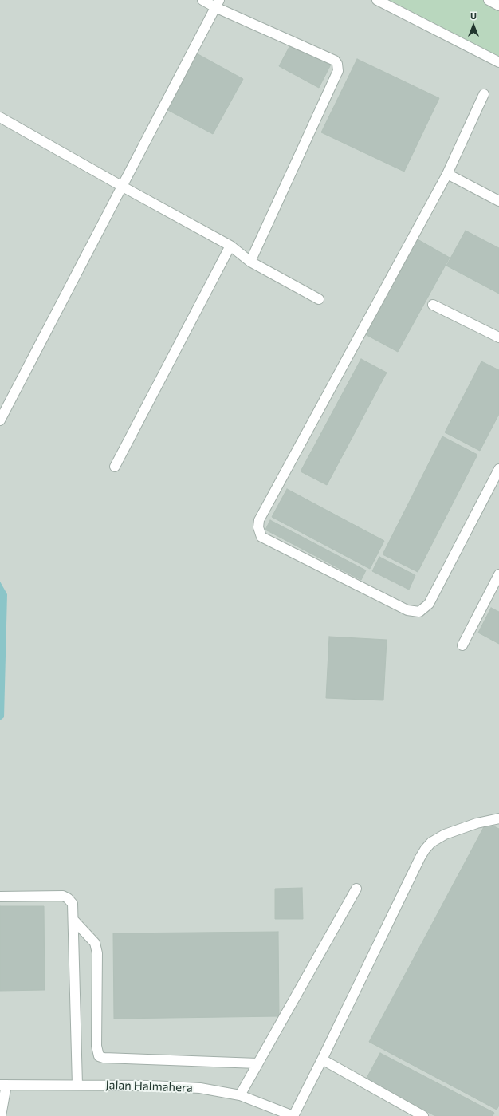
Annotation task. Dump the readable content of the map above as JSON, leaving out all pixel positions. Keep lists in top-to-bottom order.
{
  "streets": {
    "street": ["Jalan Halmahera"]
  },
  "north": "top"
}
